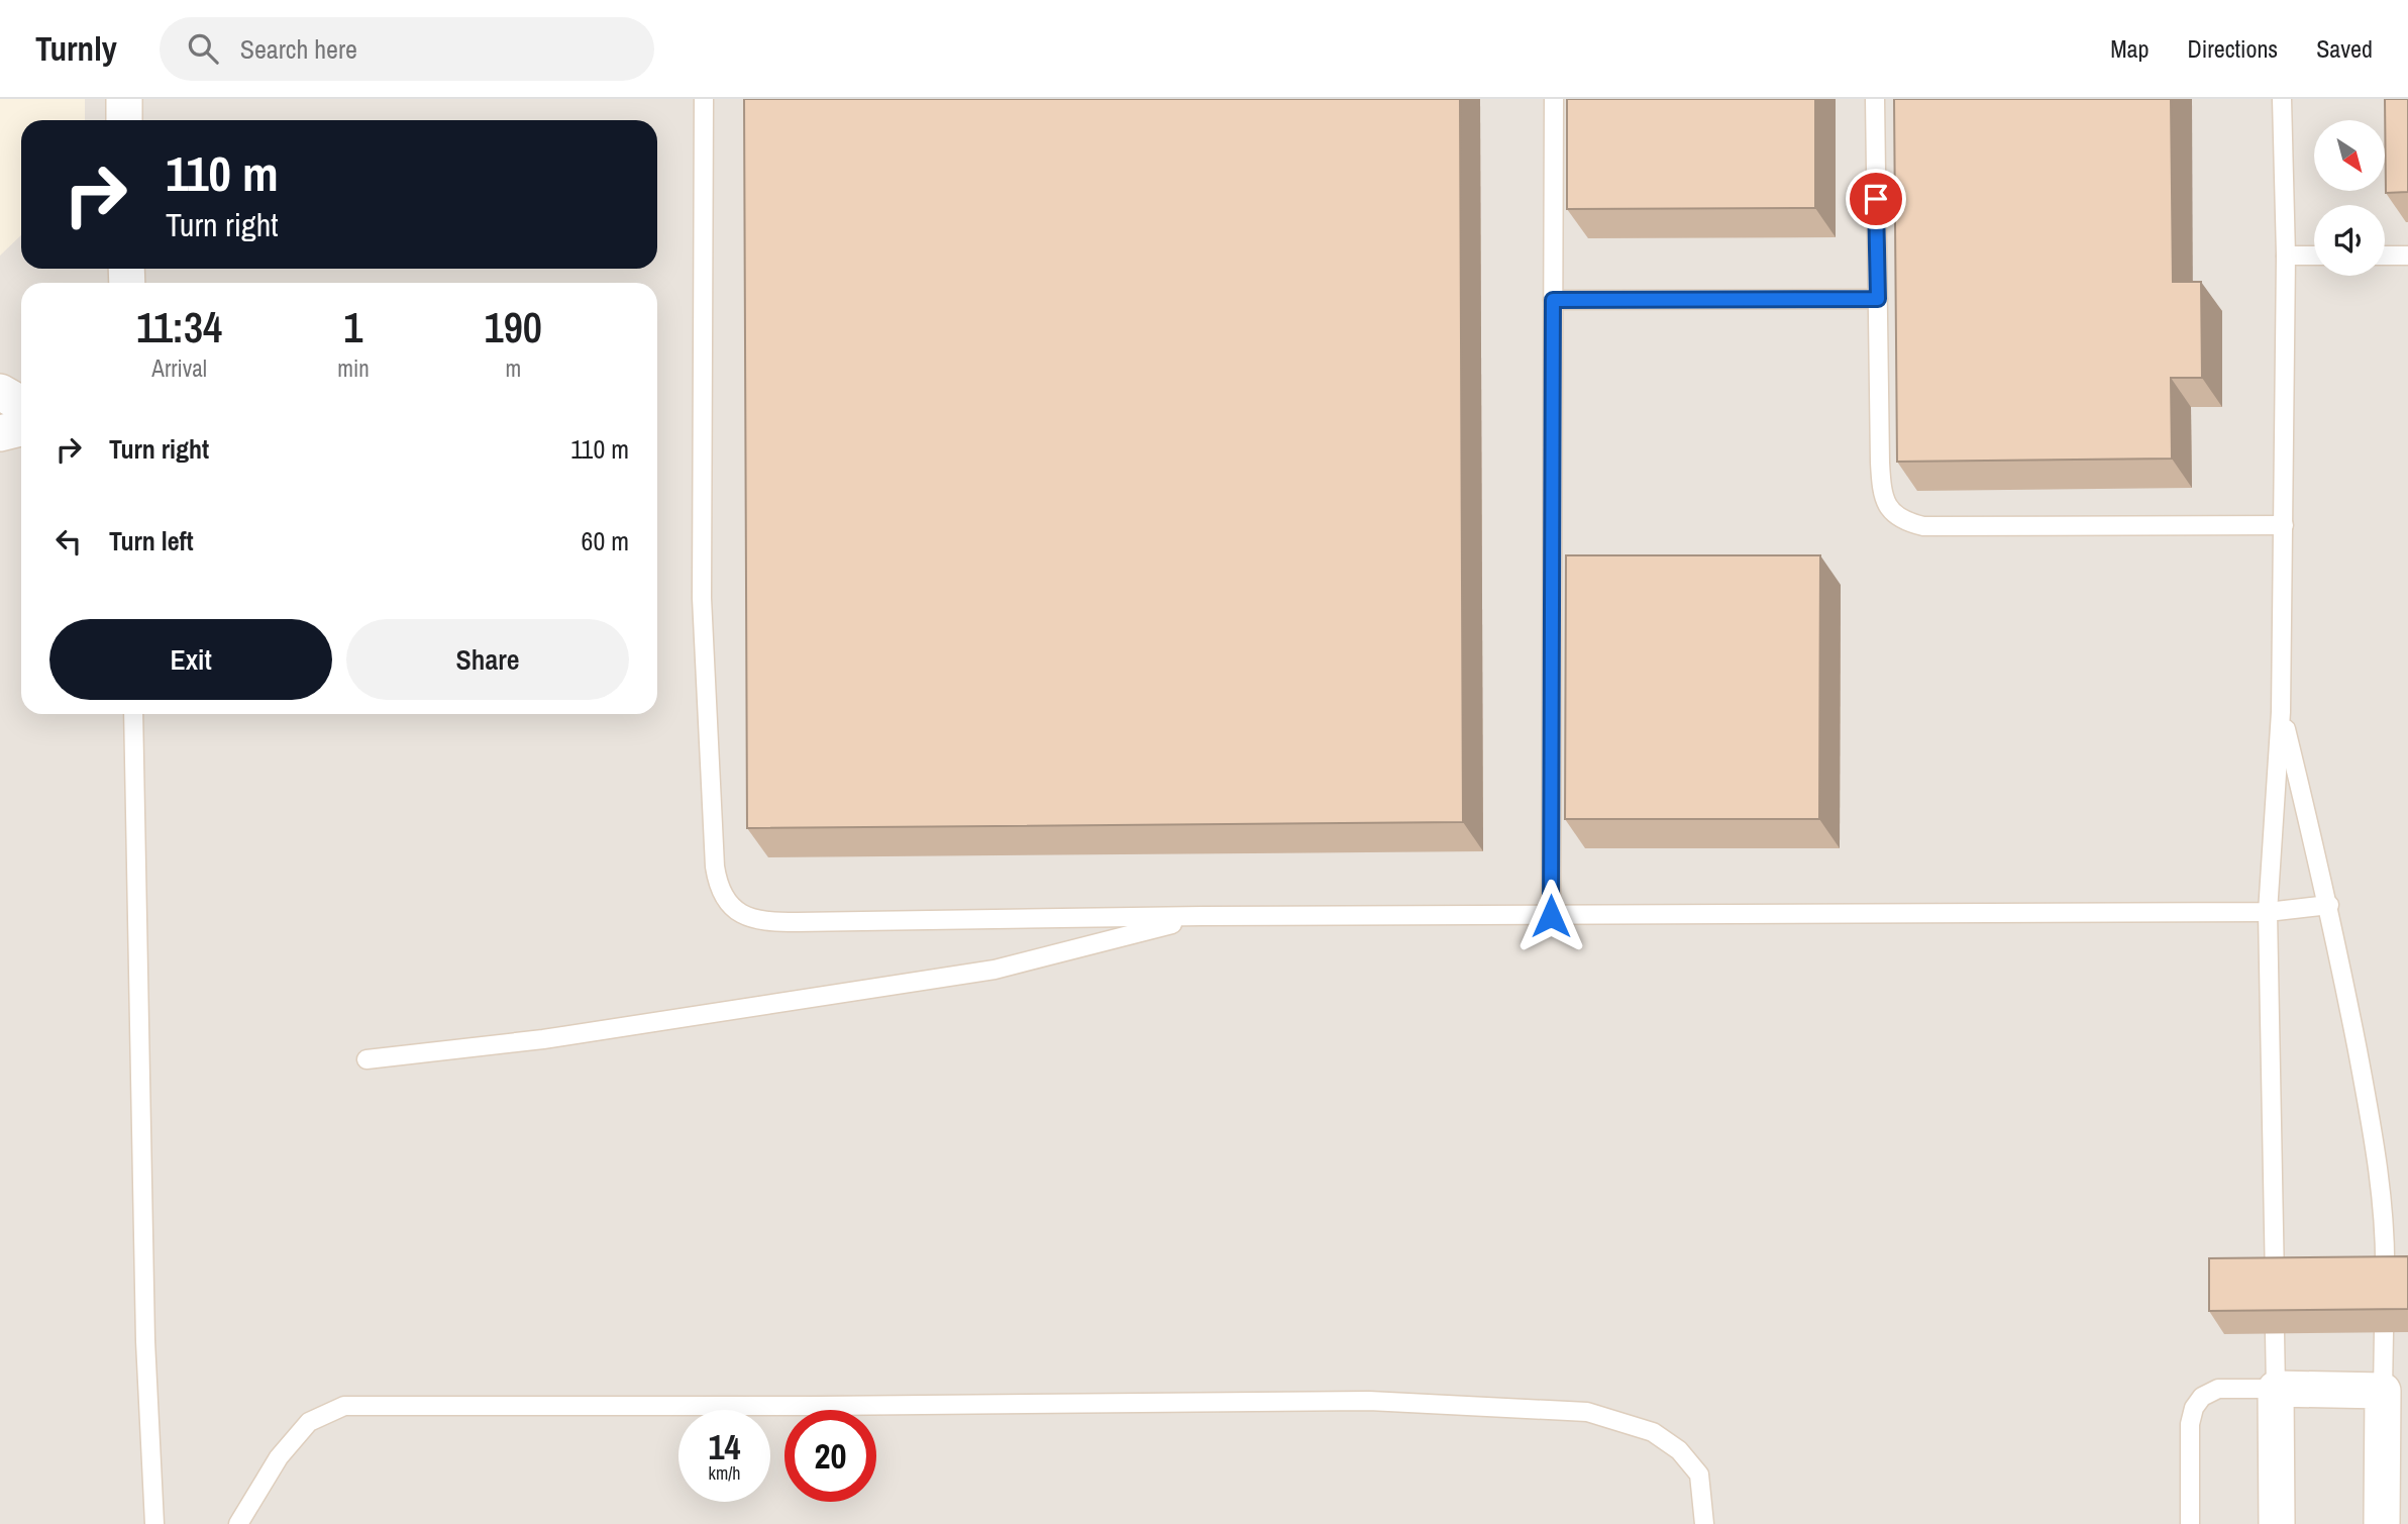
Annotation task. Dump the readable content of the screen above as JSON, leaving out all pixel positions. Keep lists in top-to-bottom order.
{
  "north": "bottom right",
  "page": {
    "header": "Turnly",
    "search": "Search here",
    "nav": ["Map", "Directions", "Saved"],
    "turn": ["110 m", "Turn right"],
    "eta": [
      "11:34",
      "Arrival",
      "1",
      "min",
      "190",
      "m"
    ],
    "list": [
      {
        "name": "Turn right",
        "value": "110 m"
      },
      {
        "name": "Turn left",
        "value": "60 m"
      }
    ],
    "buttons": ["Exit", "Share"],
    "speed": "14 km/h",
    "limit": "20"
  }
}
